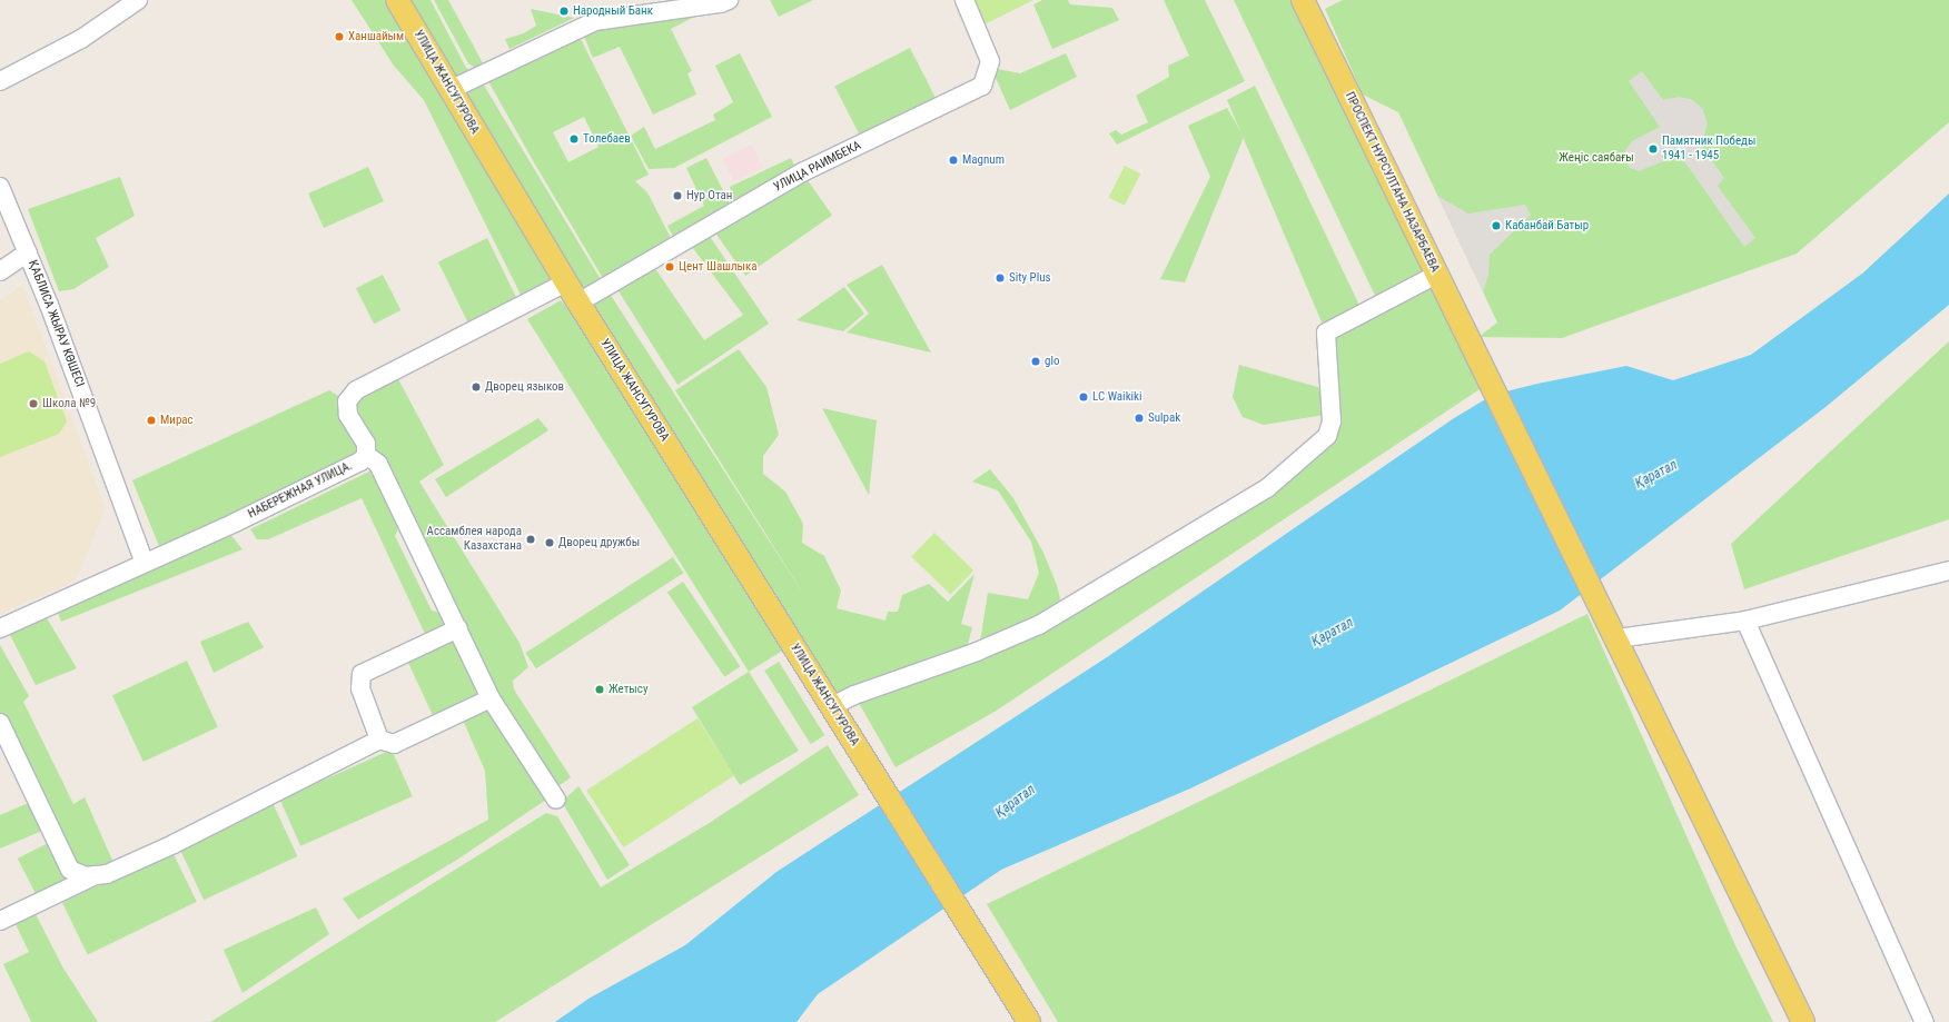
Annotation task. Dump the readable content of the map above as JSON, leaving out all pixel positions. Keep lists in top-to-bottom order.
{
  "streets": {
    "main road": ["УЛИЦА ЖАНСУГУРОВА", "ПРОСПЕКТ НУРСУЛТАНА НАЗАРБАЕВА"],
    "street": ["УЛИЦА РАИМБЕКА", "ҚАБЛИСА ЖЫРАУ КӨШЕСІ", "НАБЕРЕЖНАЯ УЛИЦА."]
  },
  "crossings": [
    ["УЛИЦА ЖАНСУГУРОВА", "УЛИЦА РАИМБЕКА"],
    ["УЛИЦА ЖАНСУГУРОВА", "НАБЕРЕЖНАЯ УЛИЦА."],
    ["ҚАБЛИСА ЖЫРАУ КӨШЕСІ", "НАБЕРЕЖНАЯ УЛИЦА."]
  ],
  "water": ["Қаратал"],
  "parks": ["Жеңіс саябағы"],
  "places": [
    "Народный Банк",
    "Ханшайым",
    "Толебаев",
    "Памятник Победы 1941 - 1945",
    "Magnum",
    "Нур Отан",
    "Кабанбай Батыр",
    "Цент Шашлыка",
    "Sity Plus",
    "glo",
    "Дворец языков",
    "LC Waikiki",
    "Школа №9",
    "Sulpak",
    "Мирас",
    "Ассамблея народа Казахстана",
    "Дворец дружбы",
    "Жетысу"
  ]
}
